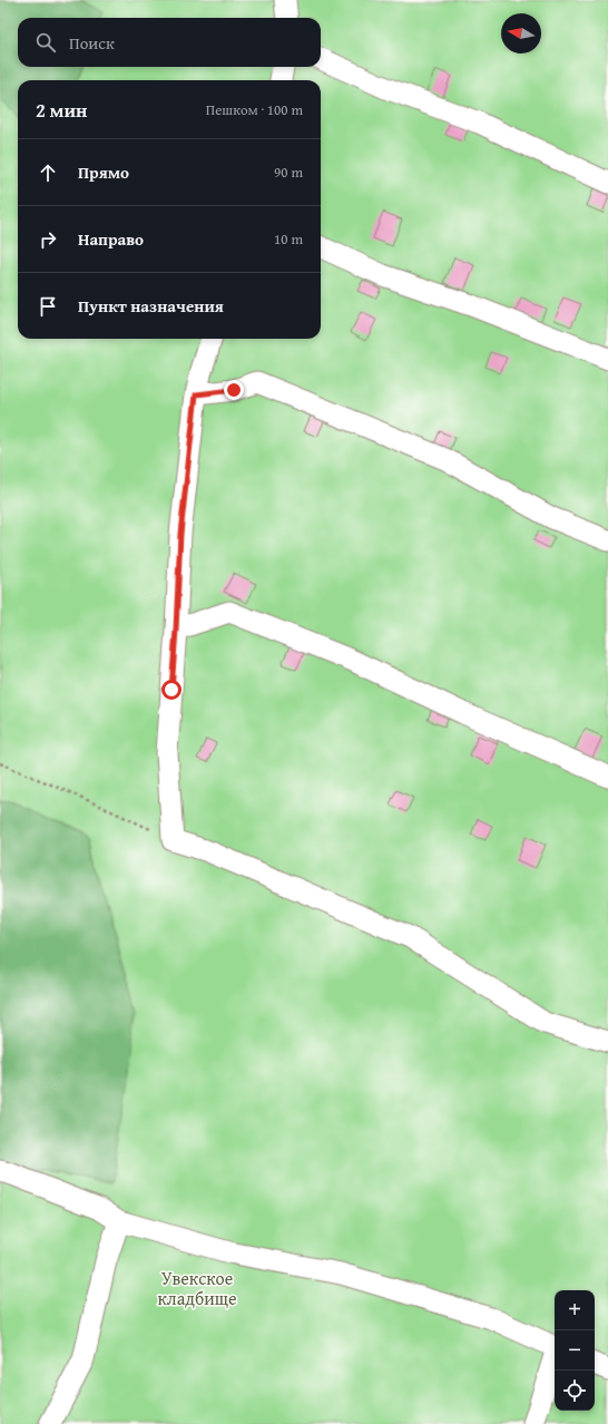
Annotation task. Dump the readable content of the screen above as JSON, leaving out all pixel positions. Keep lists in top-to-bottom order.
{
  "parks": ["Увекское кладбище"],
  "north": "left",
  "page": {
    "search": "Поиск",
    "heading": ["2 мин", "Пешком · 100 m"],
    "list": [
      ["Прямо", "90 m"],
      ["Направо", "10 m"],
      "Пункт назначения"
    ],
    "map_buttons": ["+", "−"]
  }
}
